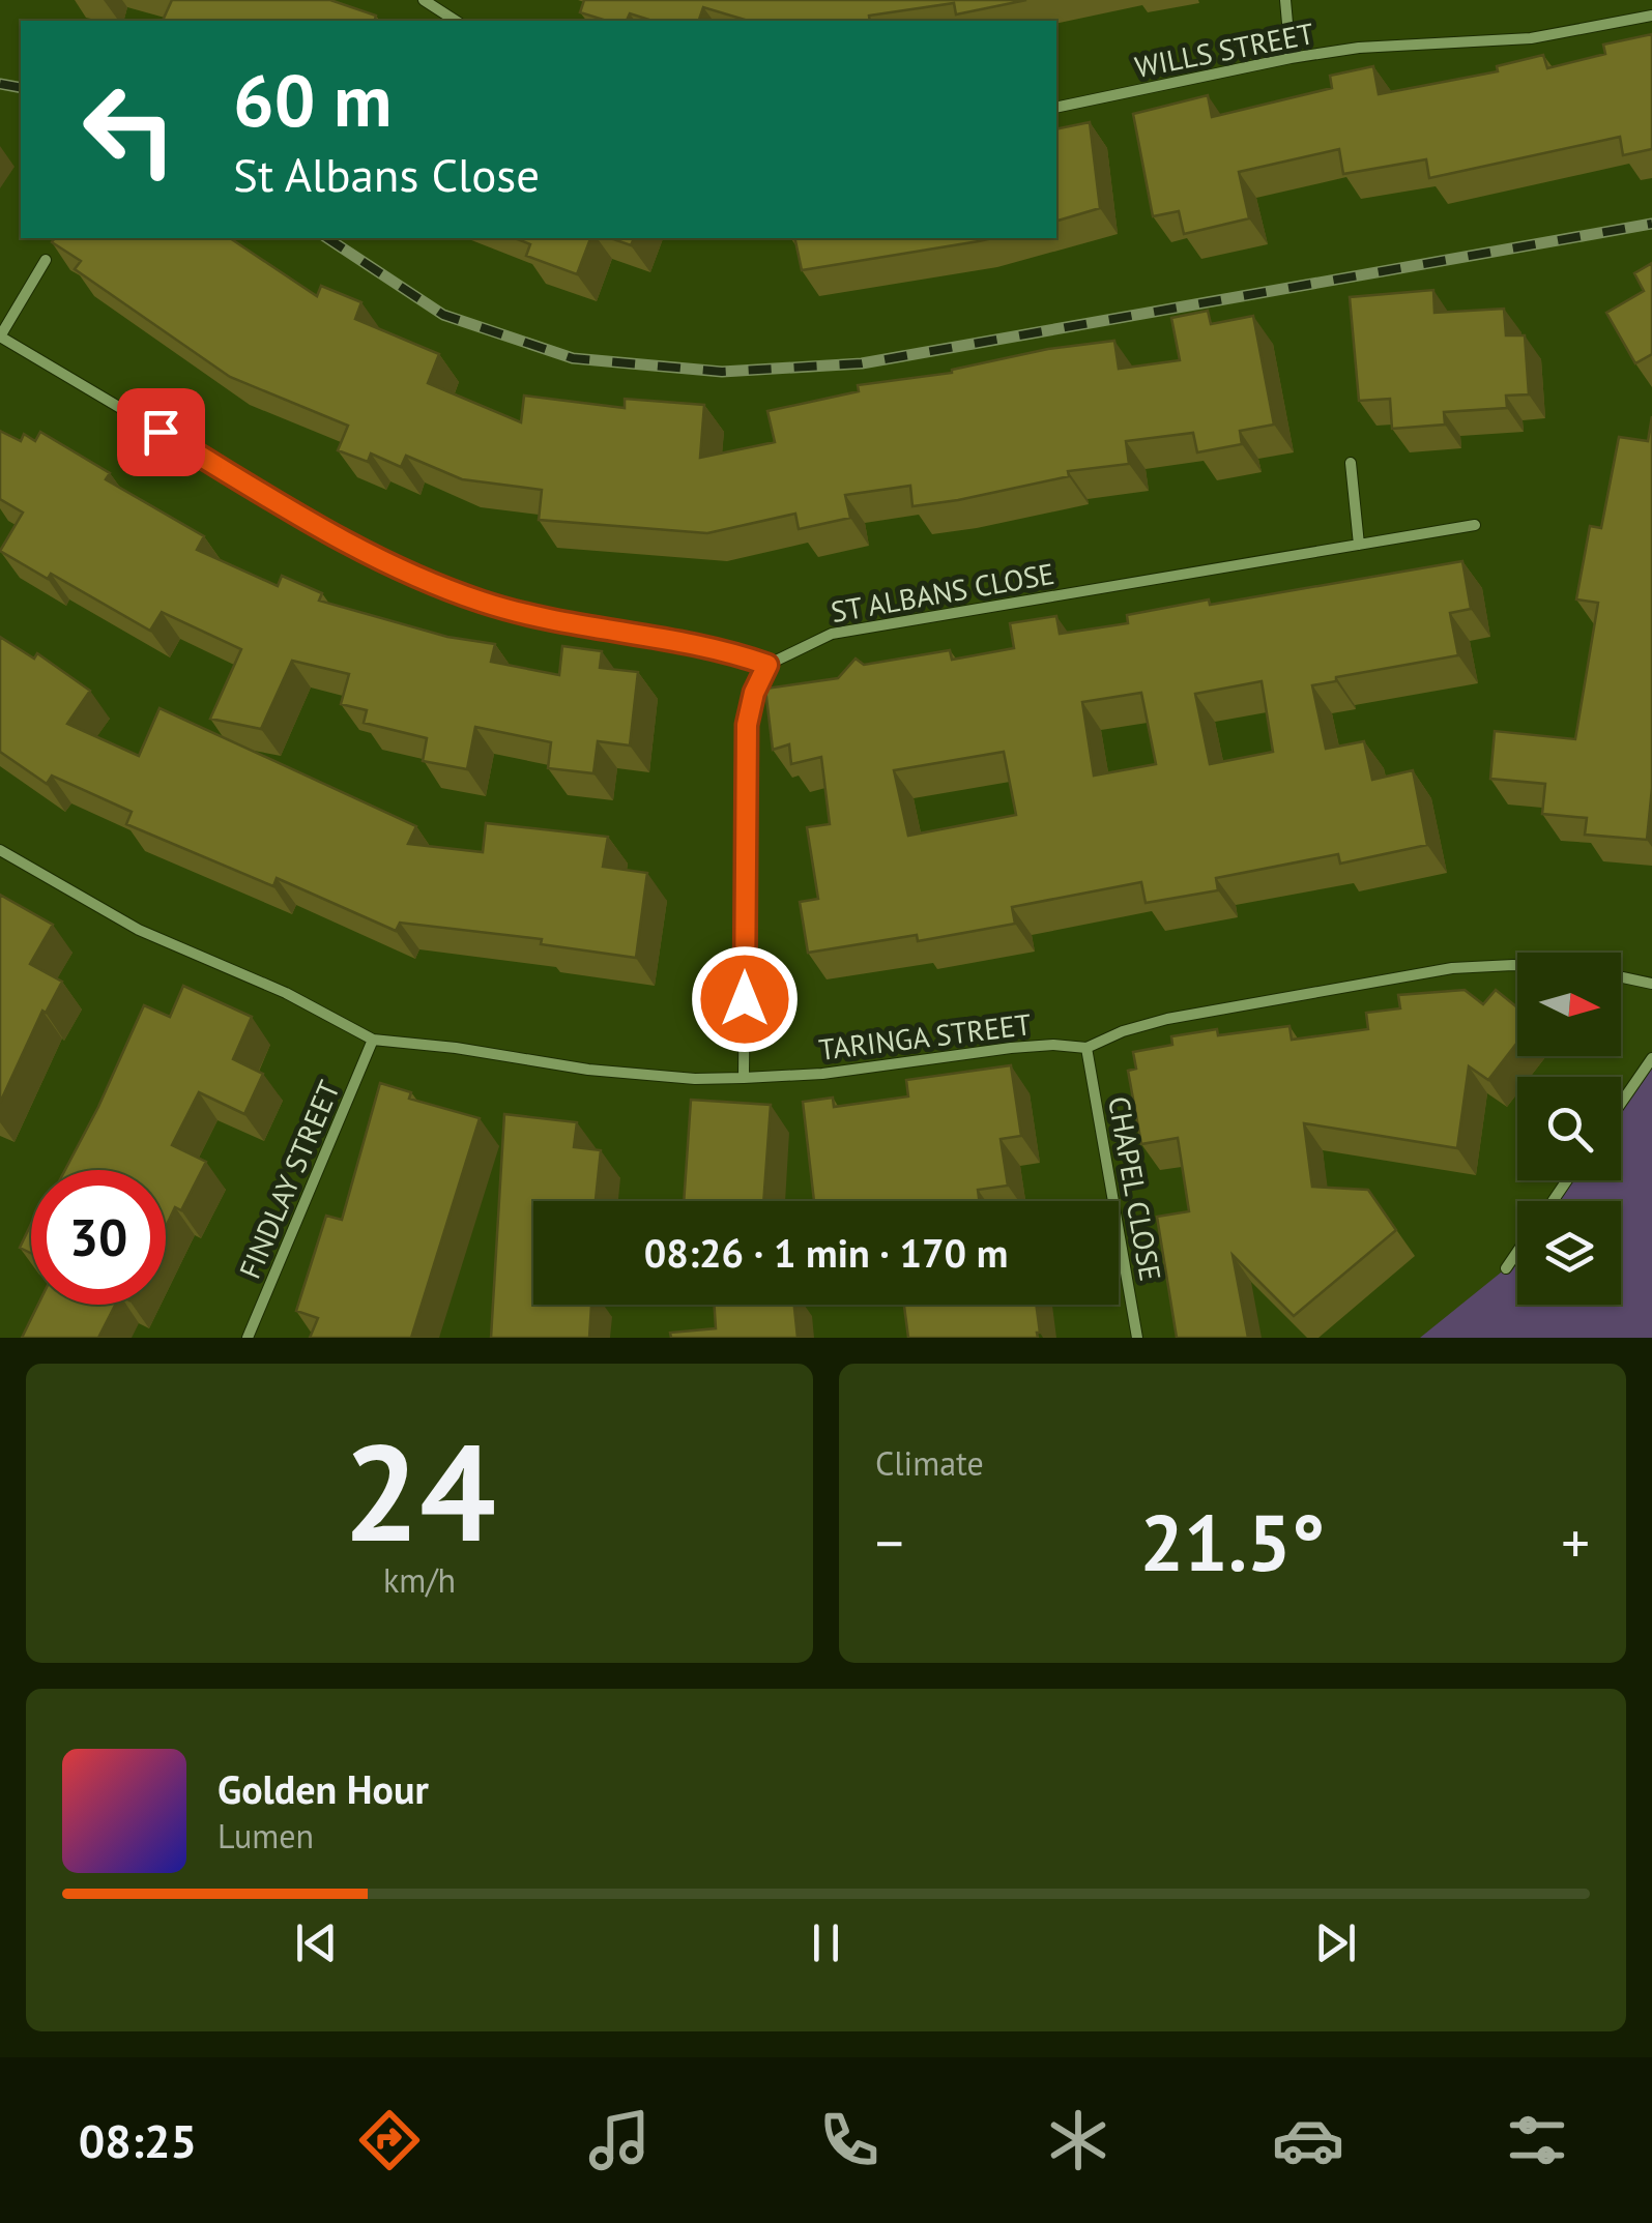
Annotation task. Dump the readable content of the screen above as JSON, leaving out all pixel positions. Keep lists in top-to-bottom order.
{
  "streets": {
    "street": [
      "WILLS STREET",
      "ST ALBANS CLOSE",
      "TARINGA STREET",
      "FINDLAY STREET",
      "CHAPEL CLOSE"
    ]
  },
  "crossings": [
    ["TARINGA STREET", "FINDLAY STREET"],
    ["TARINGA STREET", "CHAPEL CLOSE"]
  ],
  "north": "right",
  "page": {
    "turn": ["60 m", "St Albans Close"],
    "limit": "30",
    "trip": "08:26 · 1 min · 170 m",
    "tile": [
      ["24", "km/h"],
      "Climate"
    ],
    "heat": ["−", "21.5°", "+"],
    "song": ["Golden Hour", "Lumen"],
    "tabs": "08:25"
  }
}
